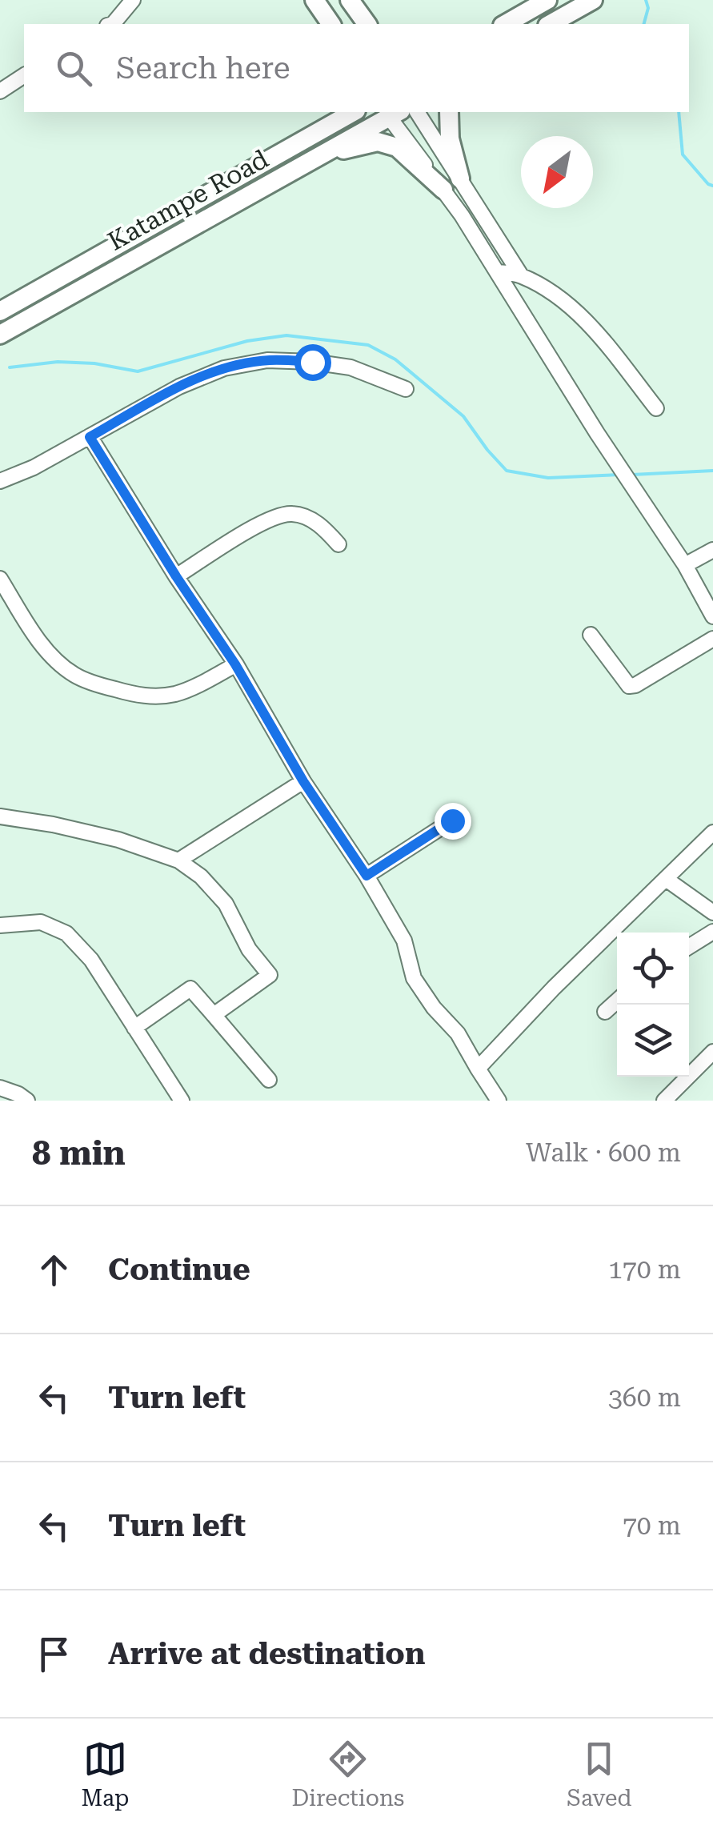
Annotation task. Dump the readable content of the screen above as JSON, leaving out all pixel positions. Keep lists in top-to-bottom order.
{
  "streets": {
    "main road": ["Katampe Road"]
  },
  "north": "bottom left",
  "page": {
    "search": "Search here",
    "heading": ["8 min", "Walk · 600 m"],
    "list": [
      ["Continue", "170 m"],
      ["Turn left", "360 m"],
      ["Turn left", "70 m"],
      "Arrive at destination"
    ],
    "nav": ["Map", "Directions", "Saved"]
  }
}
